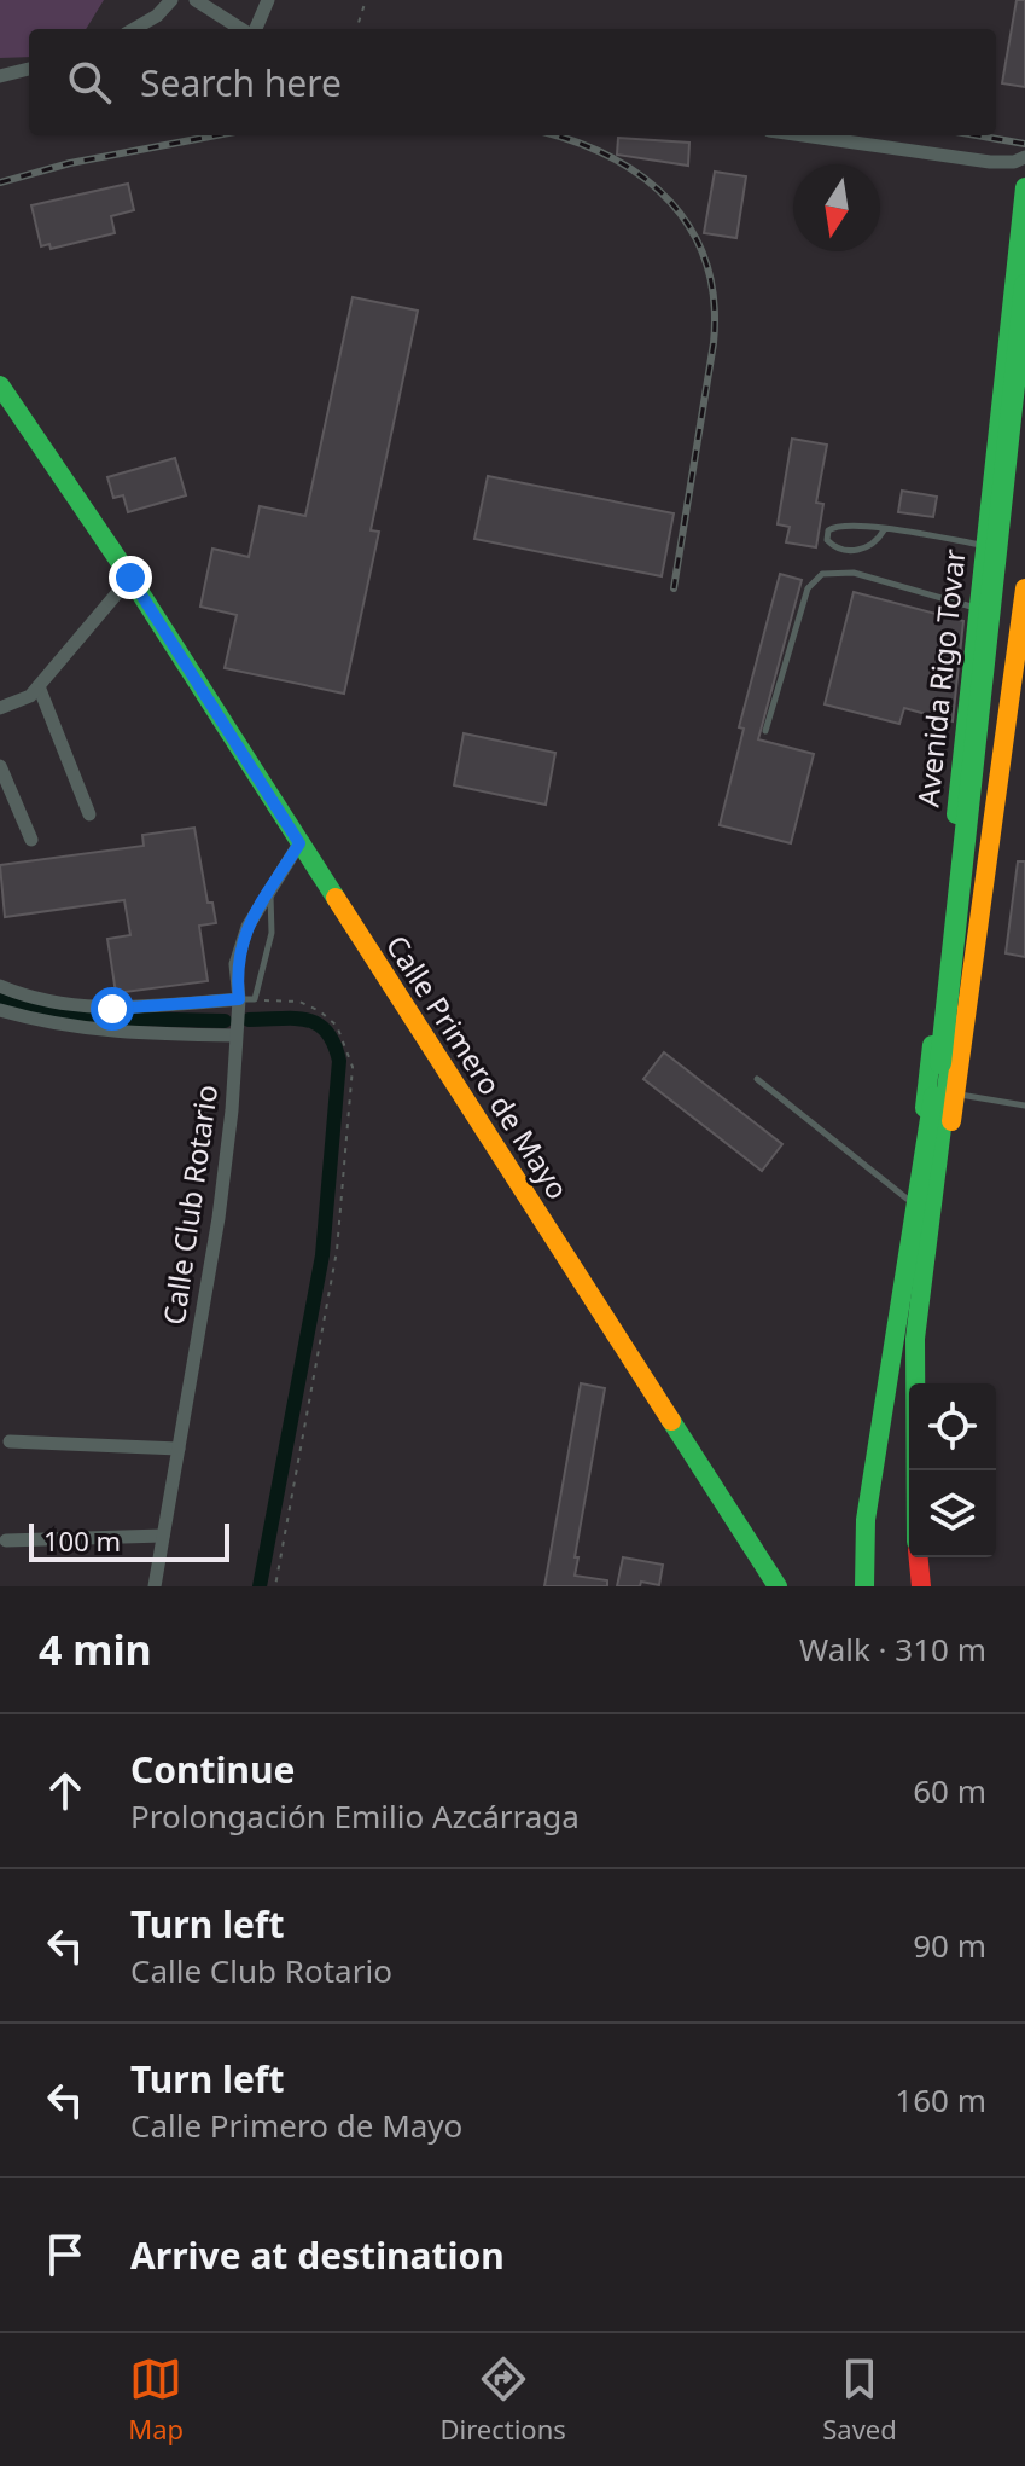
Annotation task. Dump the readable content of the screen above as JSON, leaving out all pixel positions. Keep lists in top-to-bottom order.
{
  "streets": {
    "main road": ["Avenida Rigo Tovar", "Calle Primero de Mayo"],
    "street": ["Calle Club Rotario"]
  },
  "crossings": [
    ["Calle Primero de Mayo", "Calle Club Rotario"]
  ],
  "scale_bar": "100 m",
  "north": "bottom",
  "page": {
    "search": "Search here",
    "scale": "100 m",
    "heading": ["4 min", "Walk · 310 m"],
    "list": [
      ["Continue", "Prolongación Emilio Azcárraga", "60 m"],
      ["Turn left", "Calle Club Rotario", "90 m"],
      ["Turn left", "Calle Primero de Mayo", "160 m"],
      "Arrive at destination"
    ],
    "nav": ["Map", "Directions", "Saved"]
  }
}
